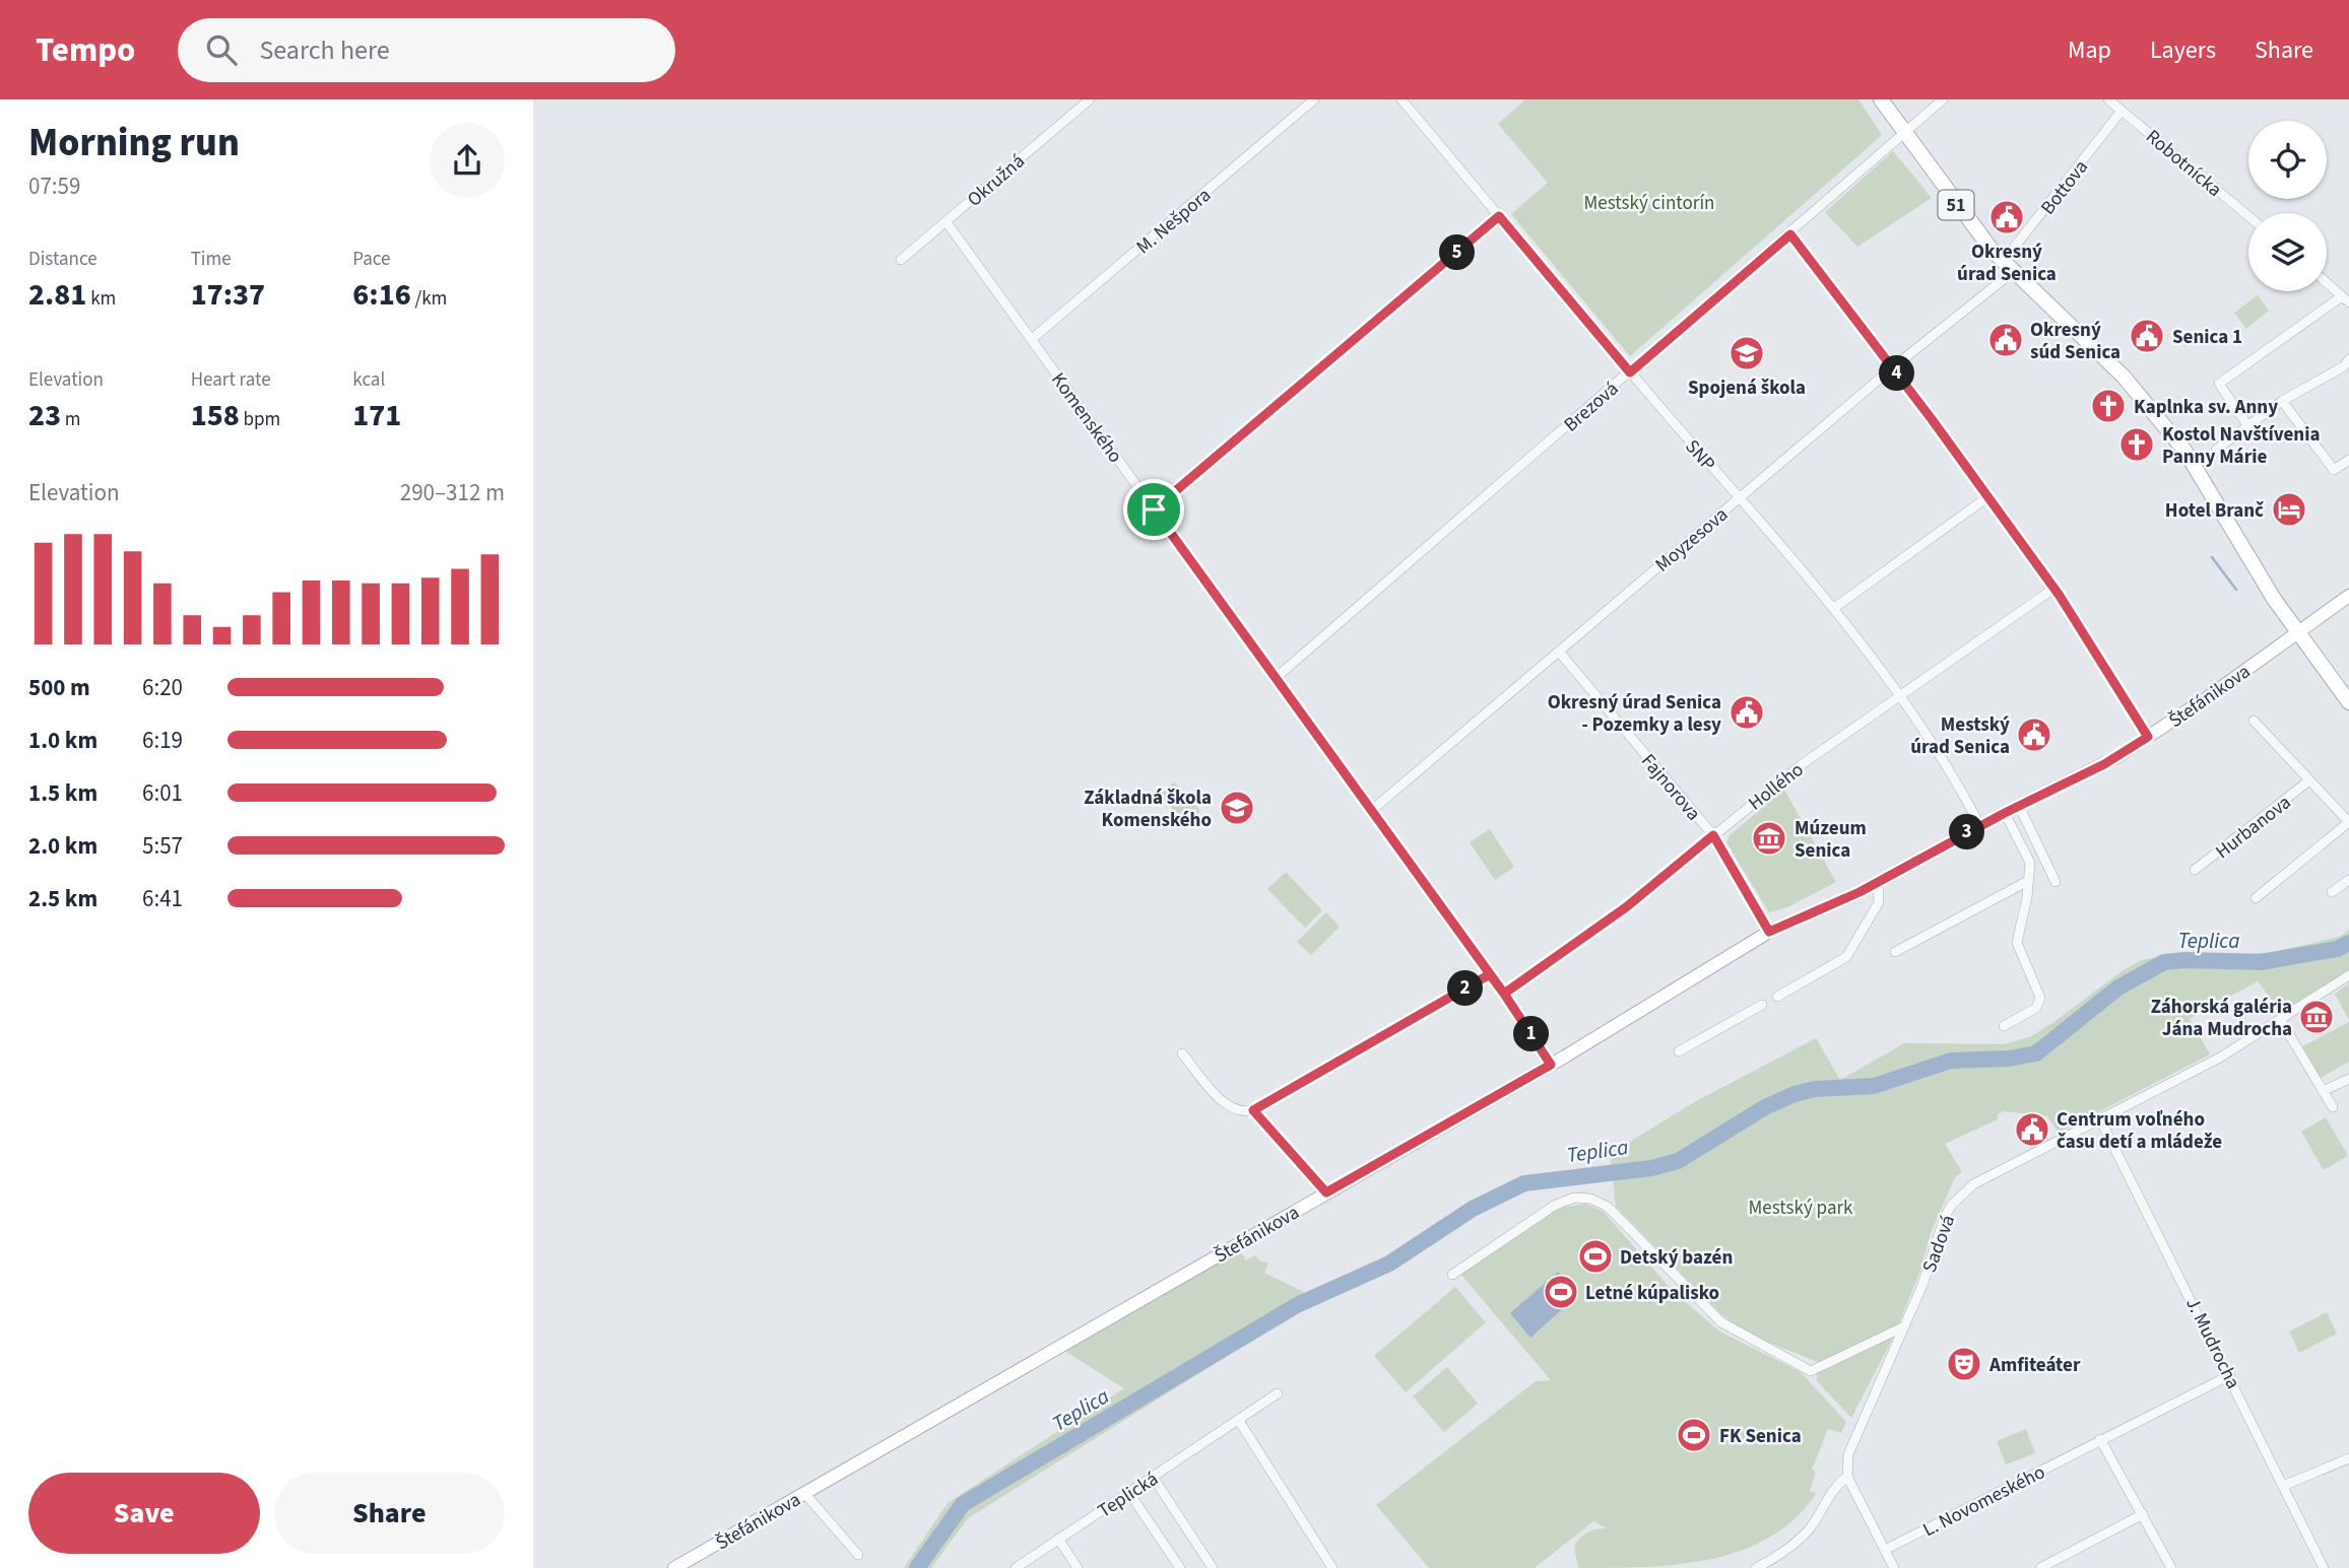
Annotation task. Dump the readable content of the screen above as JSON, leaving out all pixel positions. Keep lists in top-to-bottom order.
{
  "streets": {
    "main road": ["51"],
    "street": [
      "Robotnícka",
      "Okružná",
      "Bottova",
      "M. Nešpora",
      "Brezová",
      "Komenského",
      "SNP",
      "Moyzesova",
      "Štefánikova",
      "Hollého",
      "Fajnorova",
      "Hurbanova",
      "Sadová",
      "J. Mudrocha",
      "Teplická",
      "L. Novomeského"
    ]
  },
  "crossings": [
    ["Robotnícka", "Bottova"],
    ["Okružná", "Komenského"],
    ["Bottova", "51"],
    ["Bottova", "Moyzesova"],
    ["51", "Brezová"],
    ["51", "Moyzesova"],
    ["51", "Štefánikova"],
    ["M. Nešpora", "Komenského"],
    ["Brezová", "Komenského"],
    ["Brezová", "SNP"],
    ["Komenského", "Moyzesova"],
    ["Komenského", "Štefánikova"],
    ["Komenského", "Hollého"],
    ["SNP", "Moyzesova"],
    ["SNP", "Štefánikova"],
    ["SNP", "Hollého"],
    ["Moyzesova", "Fajnorova"],
    ["Štefánikova", "Fajnorova"],
    ["Hollého", "Fajnorova"],
    ["Sadová", "J. Mudrocha"],
    ["J. Mudrocha", "L. Novomeského"]
  ],
  "water": ["Teplica"],
  "parks": ["Mestský cintorín", "Mestský park"],
  "places": {
    "public building": [
      "Okresný úrad Senica",
      "Senica 1",
      "Okresný súd Senica",
      "Okresný úrad Senica - Pozemky a lesy",
      "Mestský úrad Senica",
      "Centrum voľného času detí a mládeže"
    ],
    "school or university": ["Spojená škola", "Základná škola Komenského"],
    "church": ["Kaplnka sv. Anny", "Kostol Navštívenia Panny Márie"],
    "hotel": ["Hotel Branč"],
    "museum": ["Múzeum Senica", "Záhorská galéria Jána Mudrocha"],
    "sports": ["Detský bazén", "Letné kúpalisko", "FK Senica"],
    "theatre": ["Amfiteáter"]
  },
  "page": {
    "header": "Tempo",
    "search": "Search here",
    "nav": ["Map", "Layers", "Share"],
    "heading": ["Morning run", "07:59"],
    "stats": [
      ["Distance", "2.81 km"],
      ["Time", "17:37"],
      ["Pace", "6:16 /km"],
      ["Elevation", "23 m"],
      ["Heart rate", "158 bpm"],
      ["kcal", "171"]
    ],
    "pins": [
      "5",
      "4",
      "3",
      "2",
      "1"
    ],
    "chart": ["Elevation", "290–312 m"],
    "list": [
      {
        "name": "500 m",
        "note": "6:20"
      },
      {
        "name": "1.0 km",
        "note": "6:19"
      },
      {
        "name": "1.5 km",
        "note": "6:01"
      },
      {
        "name": "2.0 km",
        "note": "5:57"
      },
      {
        "name": "2.5 km",
        "note": "6:41"
      }
    ],
    "buttons": ["Save", "Share"]
  }
}
